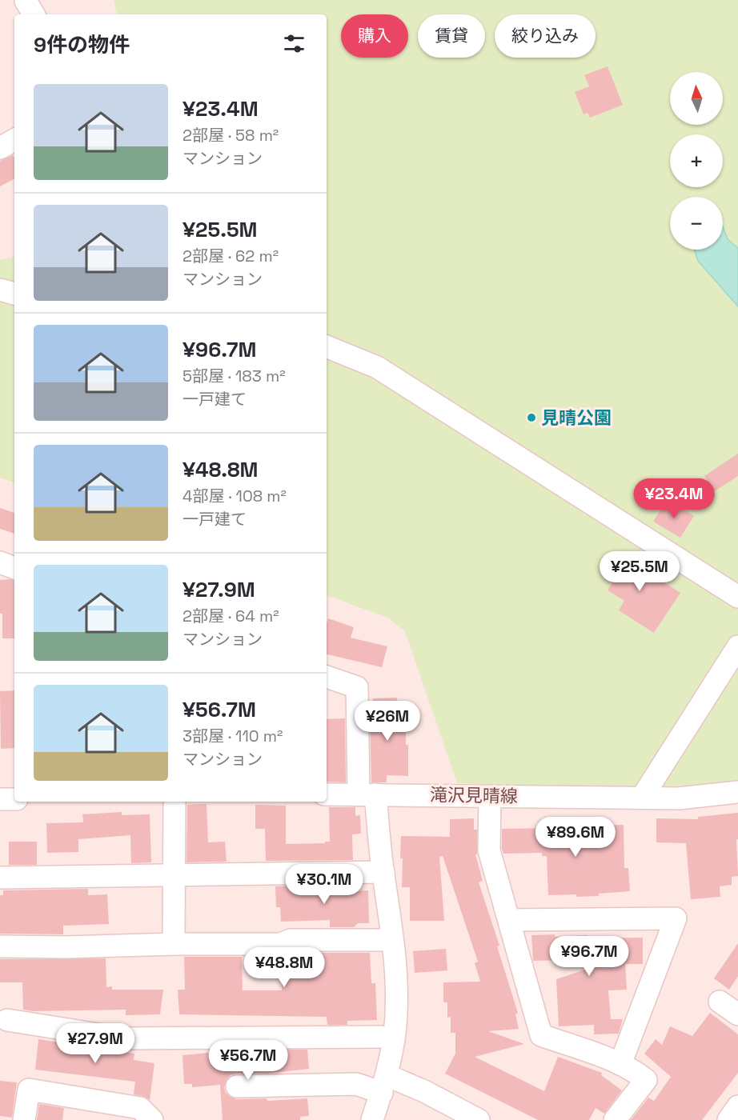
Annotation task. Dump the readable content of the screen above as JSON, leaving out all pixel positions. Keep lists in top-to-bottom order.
{
  "streets": {
    "street": ["滝沢見晴線"]
  },
  "places": ["見晴公園"],
  "north": "top",
  "page": {
    "chip": ["購入", "賃貸", "絞り込み"],
    "heading": "9件の物件",
    "map_buttons": ["+", "−"],
    "list": [
      {
        "name": "¥23.4M",
        "note": "2部屋 · 58 m² · マンション"
      },
      {
        "name": "¥25.5M",
        "note": "2部屋 · 62 m² · マンション"
      },
      {
        "name": "¥96.7M",
        "note": "5部屋 · 183 m² · 一戸建て"
      },
      {
        "name": "¥48.8M",
        "note": "4部屋 · 108 m² · 一戸建て"
      },
      {
        "name": "¥27.9M",
        "note": "2部屋 · 64 m² · マンション"
      },
      {
        "name": "¥56.7M",
        "note": "3部屋 · 110 m² · マンション"
      }
    ],
    "price": [
      "¥23.4M",
      "¥25.5M",
      "¥26M",
      "¥89.6M",
      "¥30.1M",
      "¥96.7M",
      "¥48.8M",
      "¥27.9M",
      "¥56.7M"
    ]
  }
}
